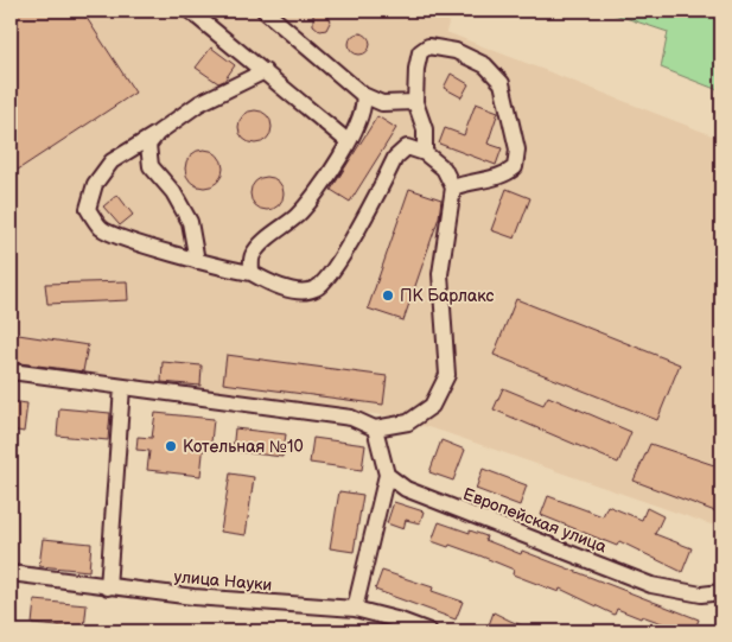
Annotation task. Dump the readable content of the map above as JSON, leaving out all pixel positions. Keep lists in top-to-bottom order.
{
  "streets": {
    "street": ["Европейская улица", "улица Науки"]
  },
  "places": ["ПК Барлакс", "Котельная №10"]
}
